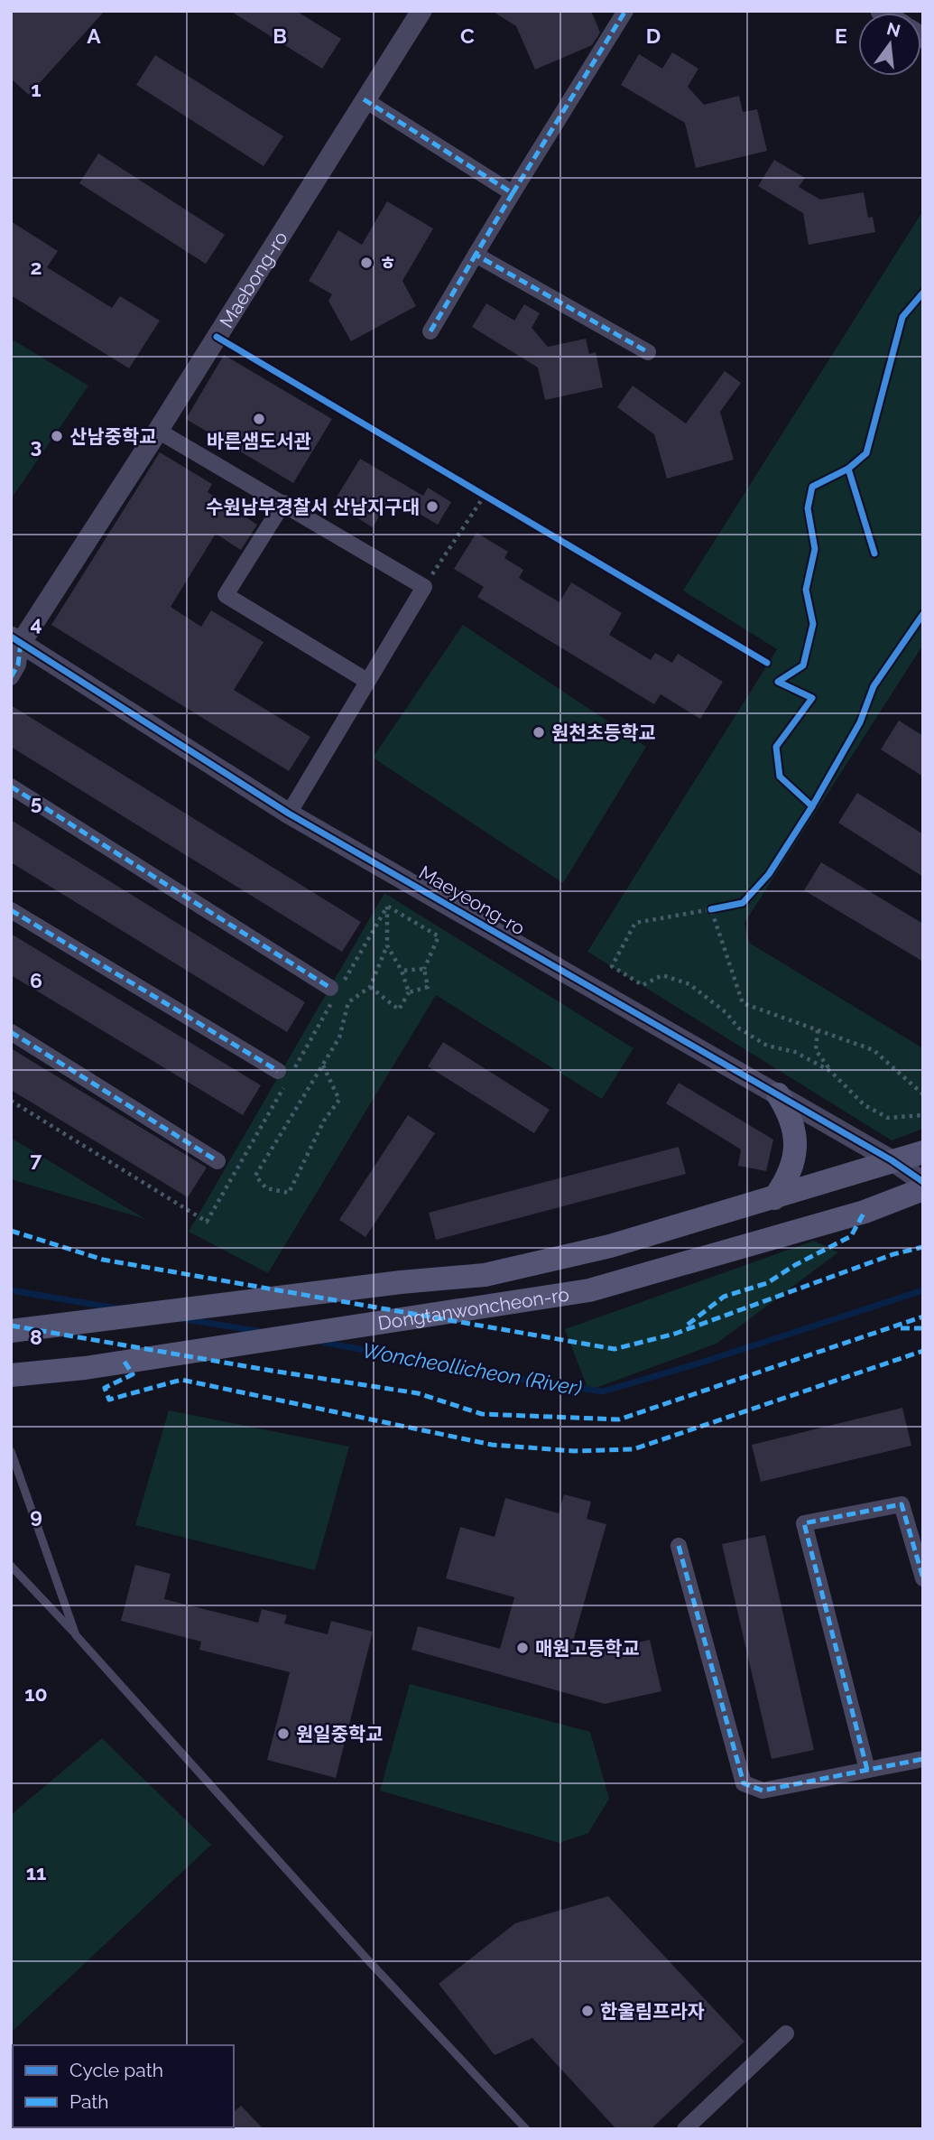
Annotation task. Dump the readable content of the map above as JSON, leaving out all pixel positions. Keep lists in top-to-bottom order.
{
  "streets": {
    "main road": ["Dongtanwoncheon-ro"],
    "street": ["Maebong-ro", "Maeyeong-ro"]
  },
  "crossings": [
    ["Maebong-ro", "Maeyeong-ro"],
    ["Maeyeong-ro", "Dongtanwoncheon-ro"]
  ],
  "water": ["Woncheollicheon (River)"],
  "places": [
    "ㅎ",
    "바른샘도서관",
    "산남중학교",
    "수원남부경찰서 산남지구대",
    "원천초등학교",
    "매원고등학교",
    "원일중학교",
    "한울림프라자"
  ],
  "legend": ["Cycle path", "Path"],
  "north": "top",
  "grid": {
    "columns": [
      "A",
      "B",
      "C",
      "D",
      "E"
    ],
    "rows": [
      "1",
      "2",
      "3",
      "4",
      "5",
      "6",
      "7",
      "8",
      "9",
      "10",
      "11"
    ]
  }
}
